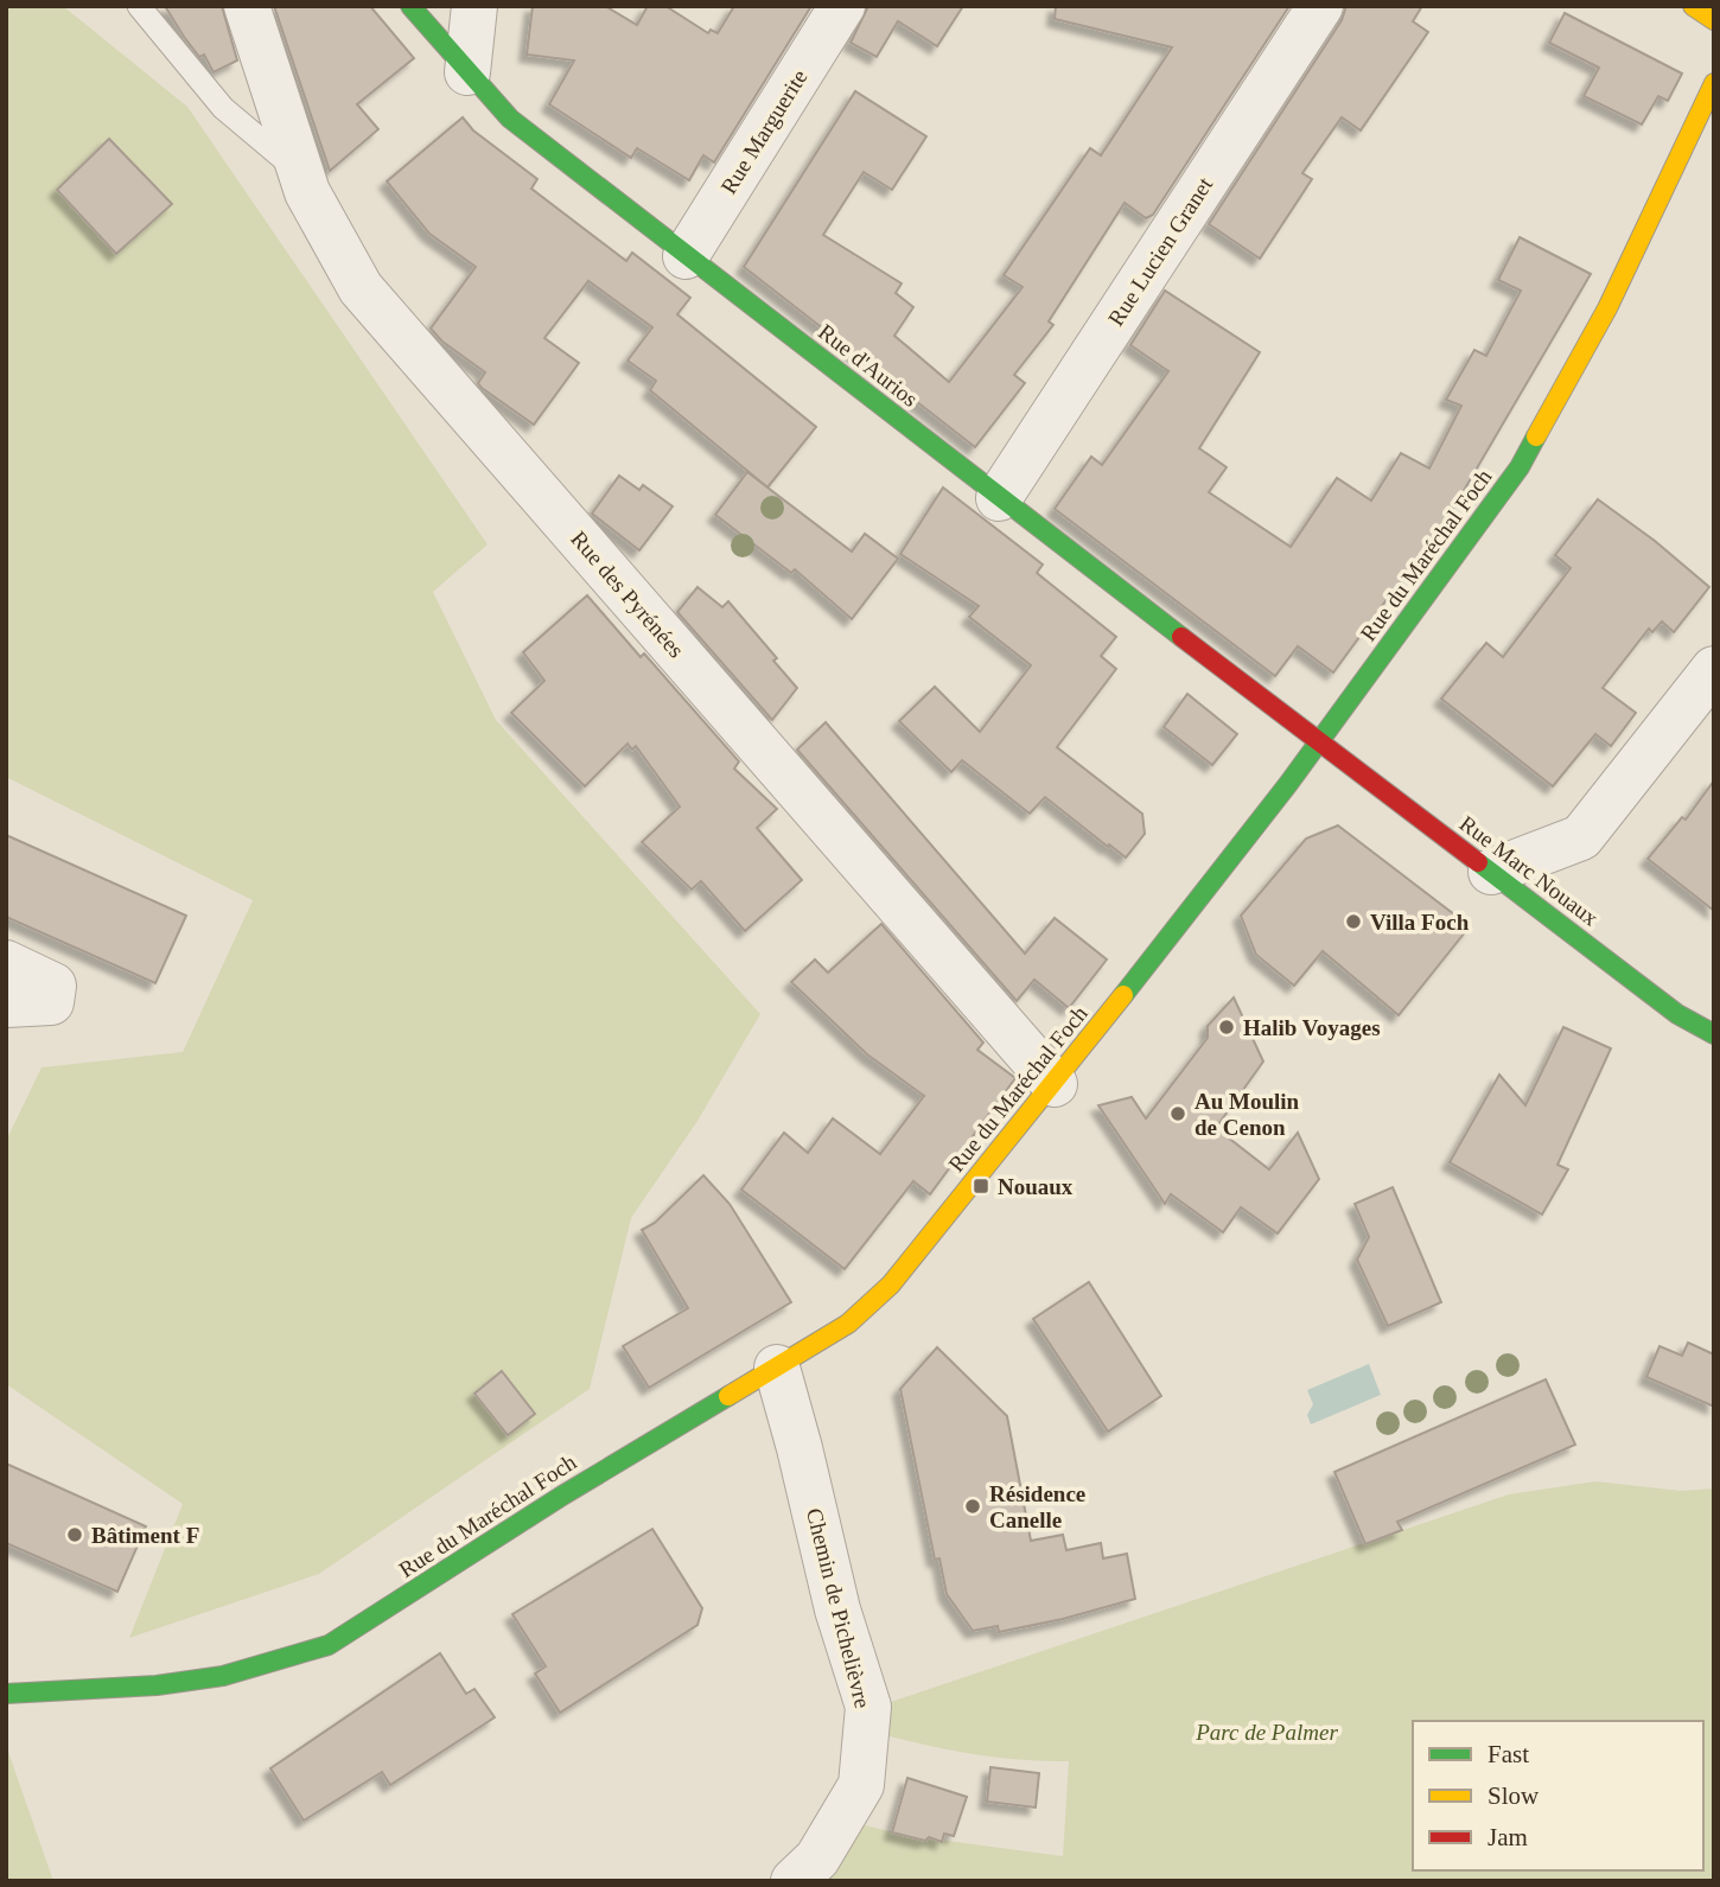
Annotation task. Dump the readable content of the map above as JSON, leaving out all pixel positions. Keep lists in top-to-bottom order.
{
  "streets": {
    "street": [
      "Rue Marguerite",
      "Rue Lucien Granet",
      "Rue d'Aurios",
      "Rue du Maréchal Foch",
      "Rue des Pyrénées",
      "Rue Marc Nouaux",
      "Chemin de Pichelièvre"
    ]
  },
  "crossings": [
    ["Rue Marguerite", "Rue d'Aurios"],
    ["Rue Lucien Granet", "Rue d'Aurios"],
    ["Rue d'Aurios", "Rue du Maréchal Foch"],
    ["Rue d'Aurios", "Rue Marc Nouaux"],
    ["Rue du Maréchal Foch", "Rue des Pyrénées"],
    ["Rue du Maréchal Foch", "Rue Marc Nouaux"],
    ["Rue du Maréchal Foch", "Chemin de Pichelièvre"]
  ],
  "parks": ["Parc de Palmer"],
  "places": {
    "other": [
      "Villa Foch",
      "Halib Voyages",
      "Au Moulin de Cenon",
      "Résidence Canelle",
      "Bâtiment F"
    ],
    "transit": ["Nouaux"]
  },
  "legend": ["Fast", "Slow", "Jam"]
}
